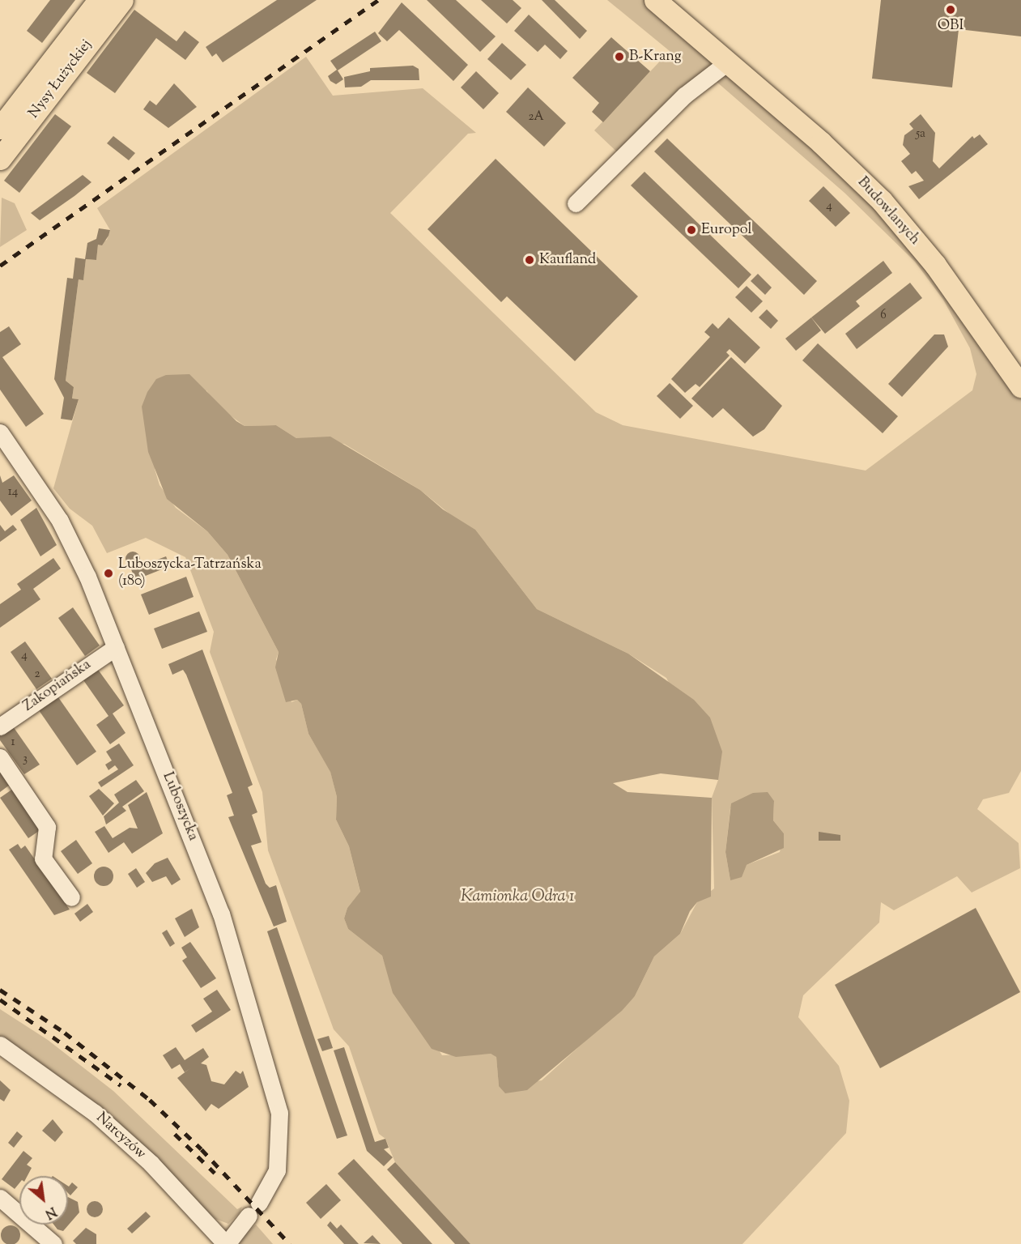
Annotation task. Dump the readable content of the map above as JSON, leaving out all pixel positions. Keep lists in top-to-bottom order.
{
  "streets": {
    "main road": ["Nysy Łużyckiej", "Budowlanych"],
    "street": ["Zakopiańska", "Luboszycka", "Narcyzów"]
  },
  "crossings": [
    ["Zakopiańska", "Luboszycka"],
    ["Luboszycka", "Narcyzów"]
  ],
  "water": ["Kamionka Odra 1"],
  "places": [
    "OBI",
    "B-Krang",
    "Europol",
    "Kaufland",
    "Luboszycka-Tatrzańska (180)"
  ],
  "house_numbers": [
    "2A",
    "5a",
    "4",
    "6",
    "14",
    "4",
    "2",
    "1",
    "3"
  ],
  "north": "bottom right"
}
